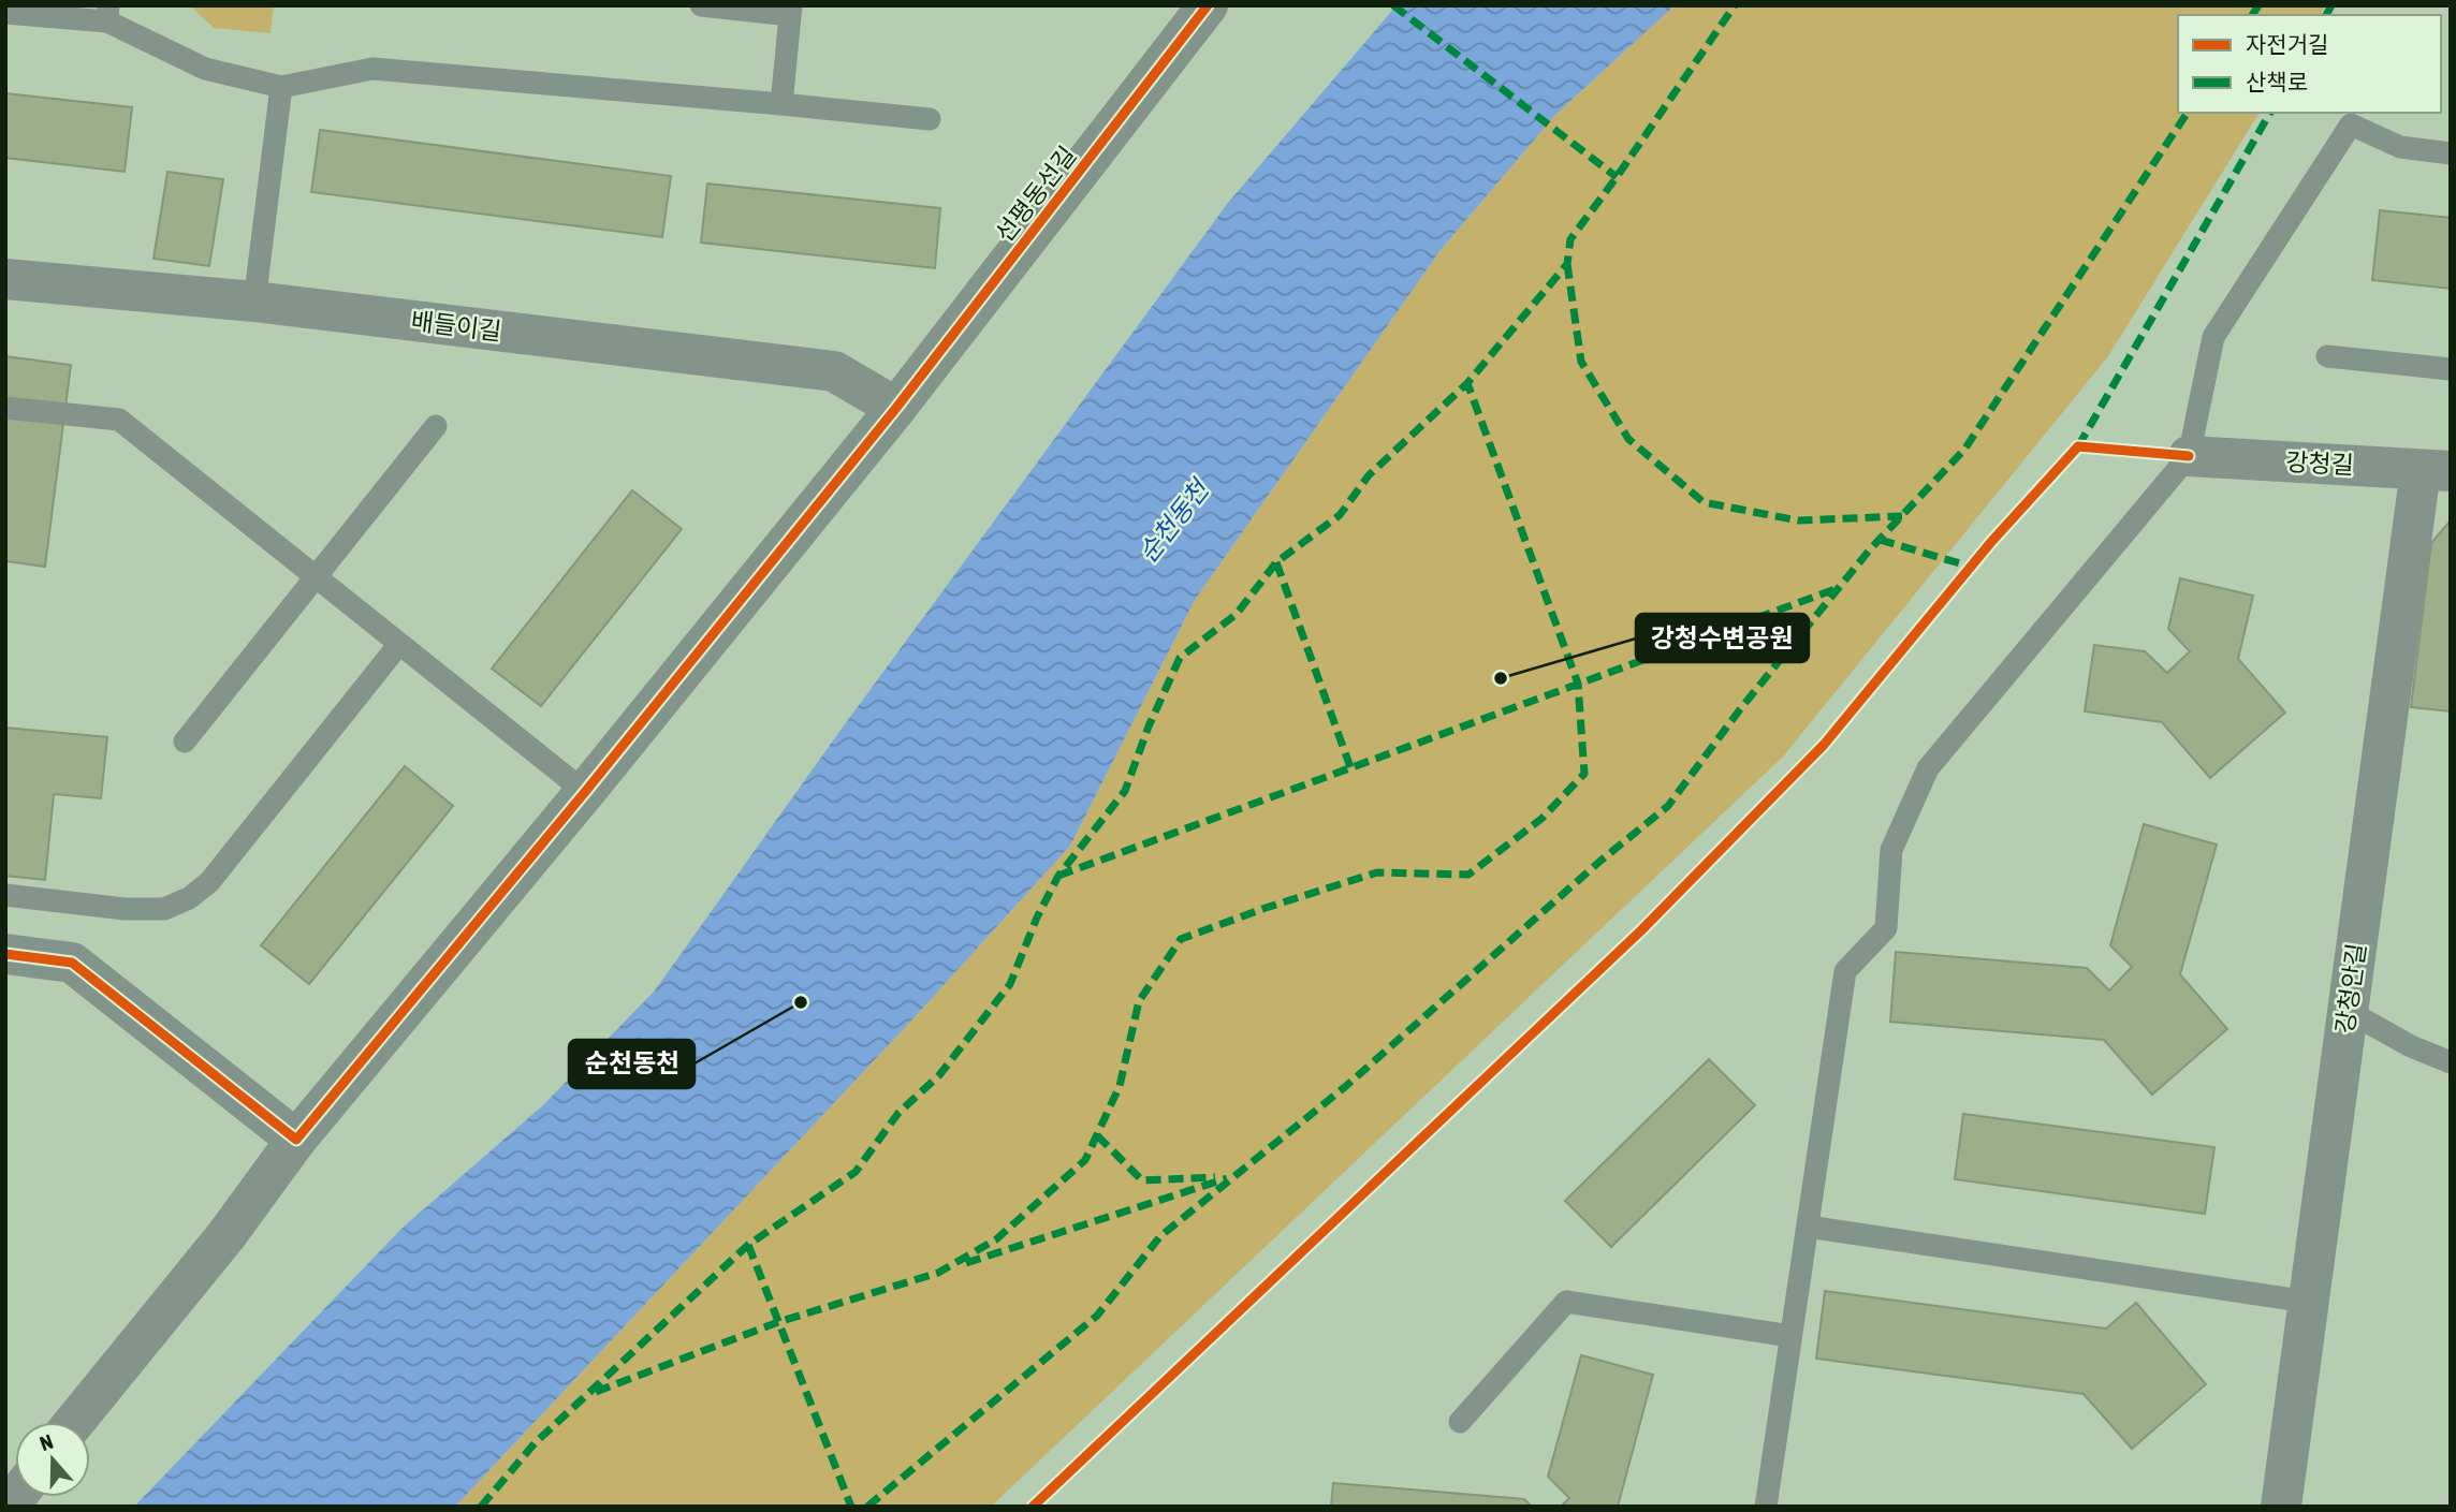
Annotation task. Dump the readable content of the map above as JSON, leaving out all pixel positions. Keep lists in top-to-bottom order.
{
  "streets": {
    "street": [
      "선평동선길",
      "배들이길",
      "강청길",
      "강청안길"
    ]
  },
  "crossings": [
    ["선평동선길", "배들이길"],
    ["강청길", "강청안길"]
  ],
  "water": ["순천동천"],
  "places": ["강청수변공원", "순천동천"],
  "legend": ["자전거길", "산책로"],
  "north": "top"
}
